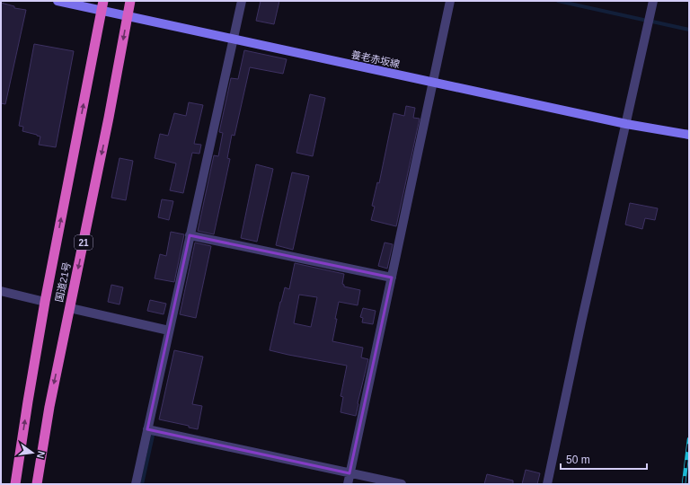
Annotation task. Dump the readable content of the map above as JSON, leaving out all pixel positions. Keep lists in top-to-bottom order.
{
  "streets": {
    "highway": ["21", "国道21号"],
    "main road": ["養老赤坂線"]
  },
  "crossings": [
    ["養老赤坂線", "国道21号"]
  ],
  "scale_bar": "50 m",
  "north": "right"
}
